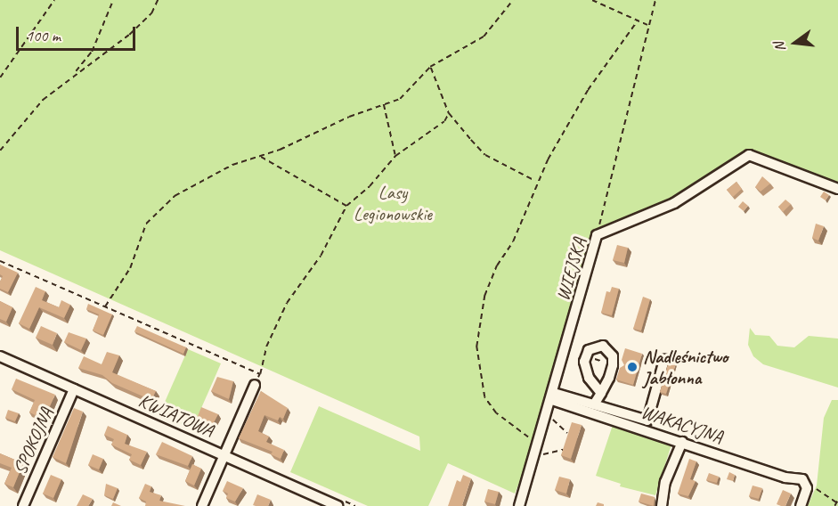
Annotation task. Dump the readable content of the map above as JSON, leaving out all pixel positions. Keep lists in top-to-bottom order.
{
  "streets": {
    "street": [
      "WIEJSKA",
      "KWIATOWA",
      "WAKACYJNA",
      "SPOKOJNA"
    ]
  },
  "crossings": [
    ["WIEJSKA", "WAKACYJNA"],
    ["KWIATOWA", "SPOKOJNA"]
  ],
  "parks": ["Lasy Legionowskie"],
  "places": ["Nadleśnictwo Jabłonna"],
  "scale_bar": "100 m",
  "north": "left"
}
